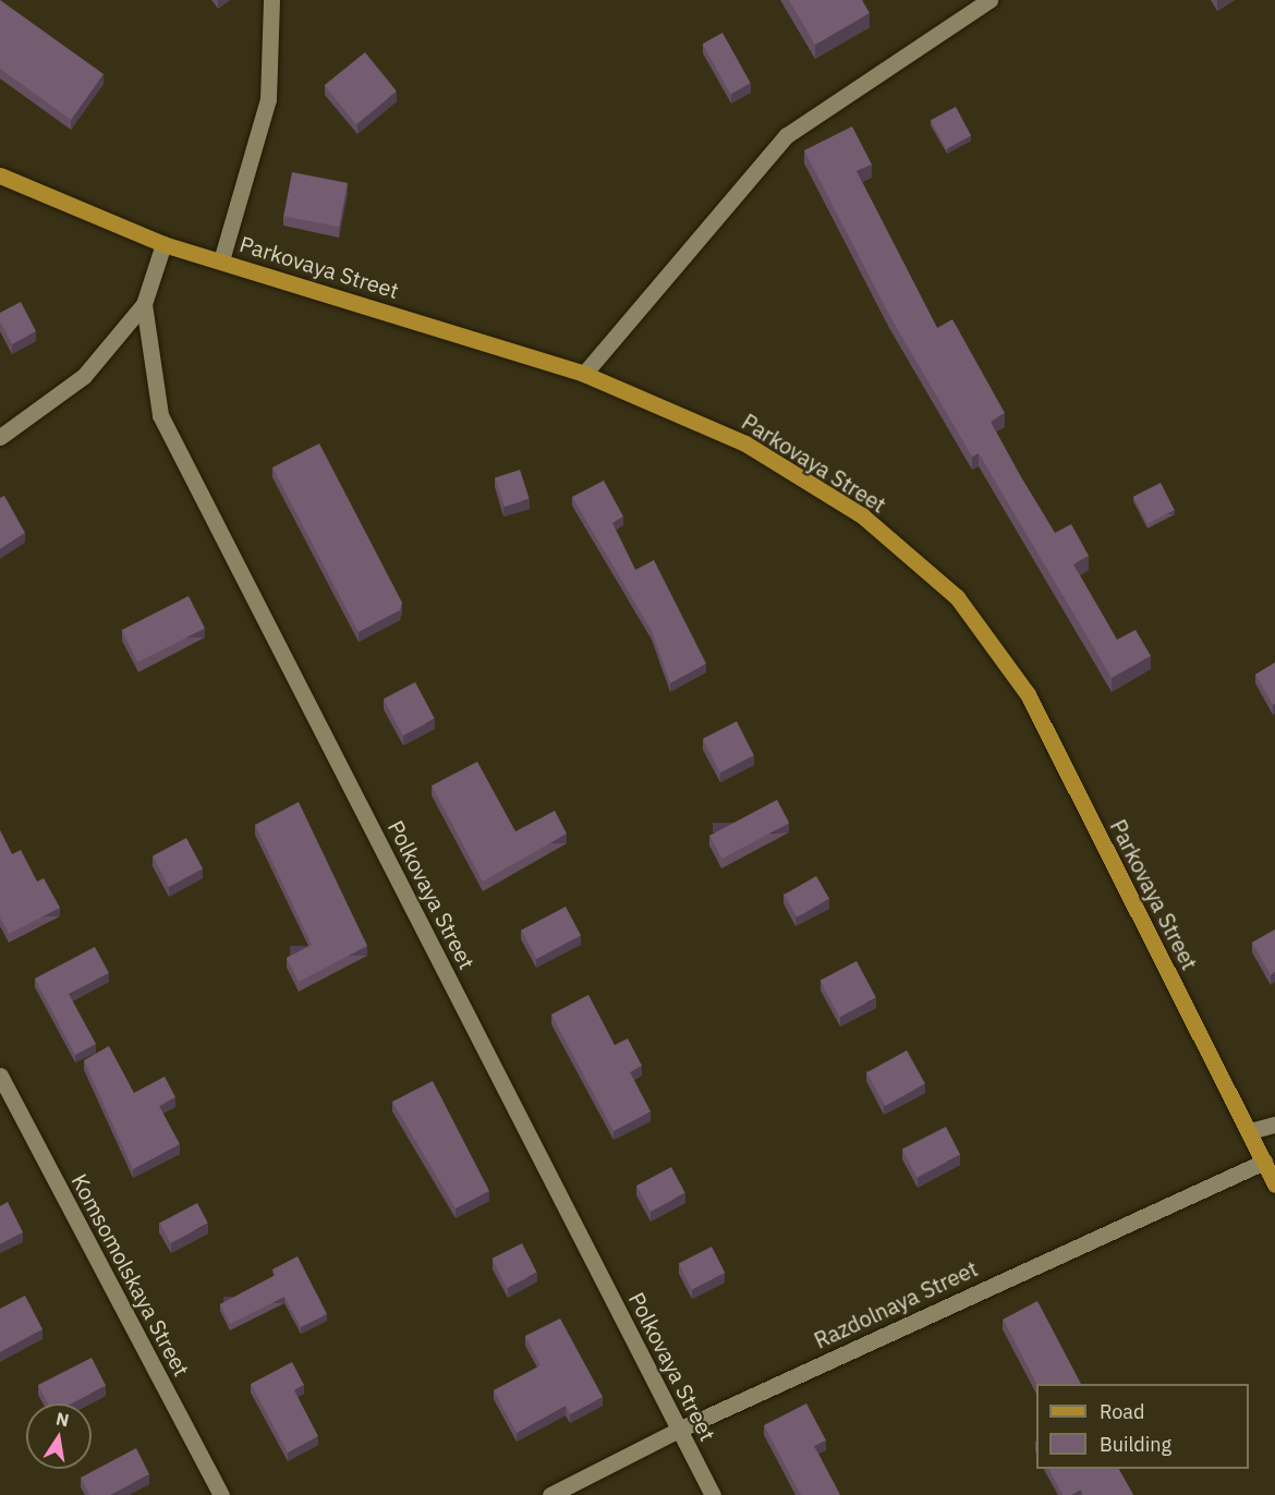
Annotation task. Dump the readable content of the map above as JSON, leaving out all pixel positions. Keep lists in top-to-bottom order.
{
  "streets": {
    "main road": ["Parkovaya Street"],
    "street": ["Polkovaya Street", "Komsomolskaya Street", "Razdolnaya Street"]
  },
  "crossings": [
    ["Parkovaya Street", "Razdolnaya Street"],
    ["Polkovaya Street", "Razdolnaya Street"]
  ],
  "legend": ["Road", "Building"],
  "north": "top"
}
